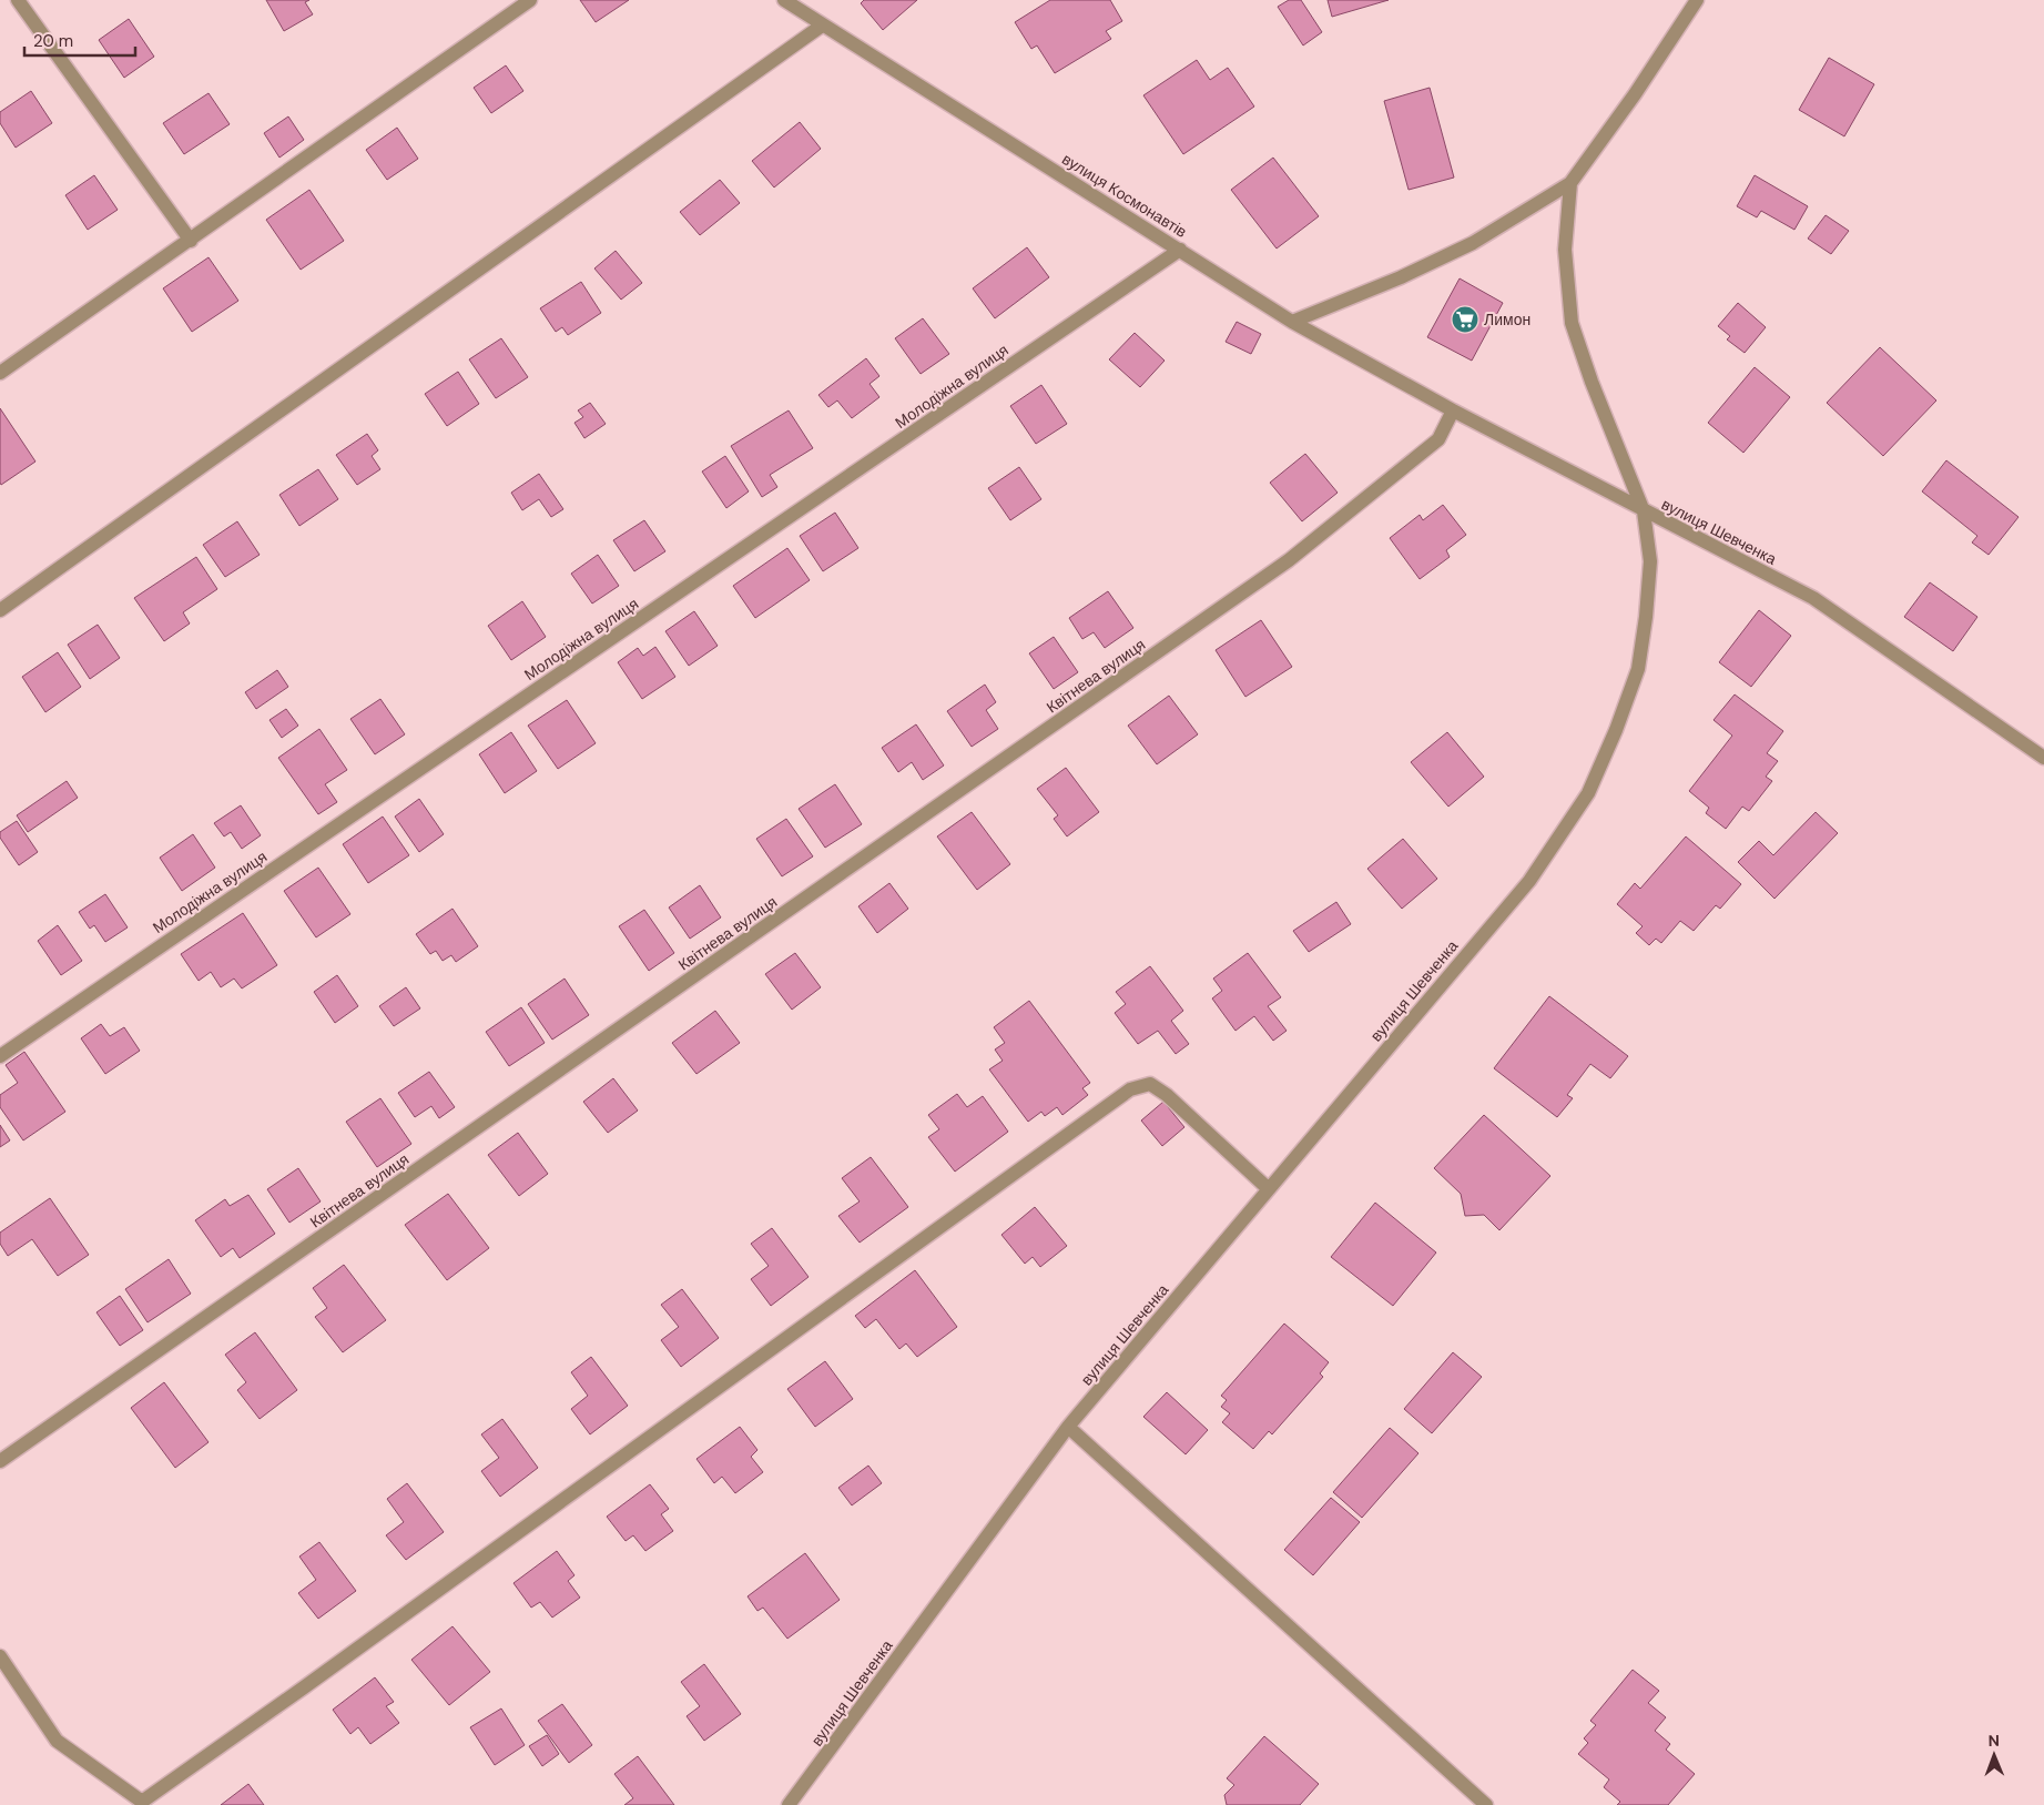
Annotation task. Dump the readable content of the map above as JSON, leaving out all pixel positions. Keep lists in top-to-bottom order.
{
  "streets": {
    "street": [
      "вулиця Космонавтів",
      "Молодіжна вулиця",
      "вулиця Шевченка",
      "Квітнева вулиця"
    ]
  },
  "crossings": [
    ["вулиця Космонавтів", "Молодіжна вулиця"],
    ["вулиця Космонавтів", "вулиця Шевченка"],
    ["вулиця Космонавтів", "Квітнева вулиця"]
  ],
  "places": {
    "supermarket": ["Лимон"]
  },
  "scale_bar": "20 m",
  "north": "top"
}
